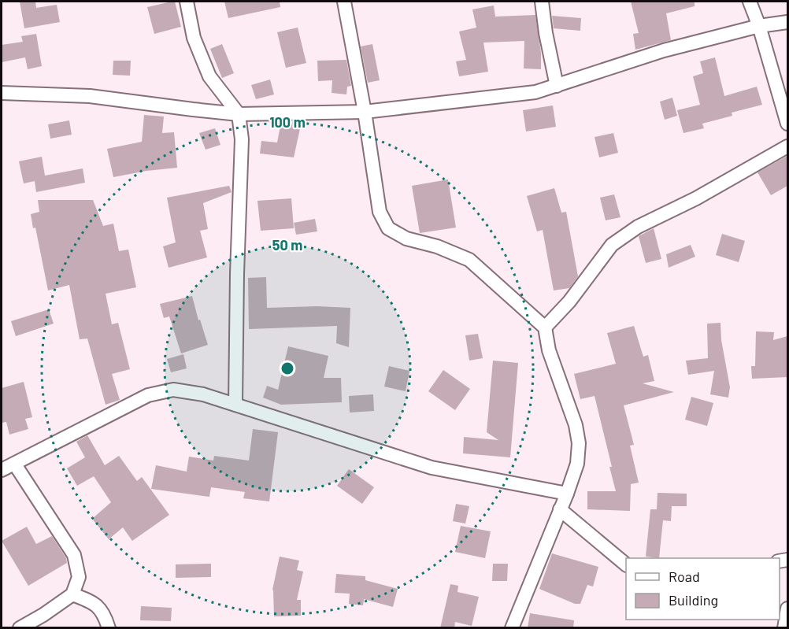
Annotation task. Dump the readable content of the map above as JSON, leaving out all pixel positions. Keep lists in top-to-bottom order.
{
  "legend": ["Road", "Building"],
  "rings": ["100 m", "50 m"]
}
